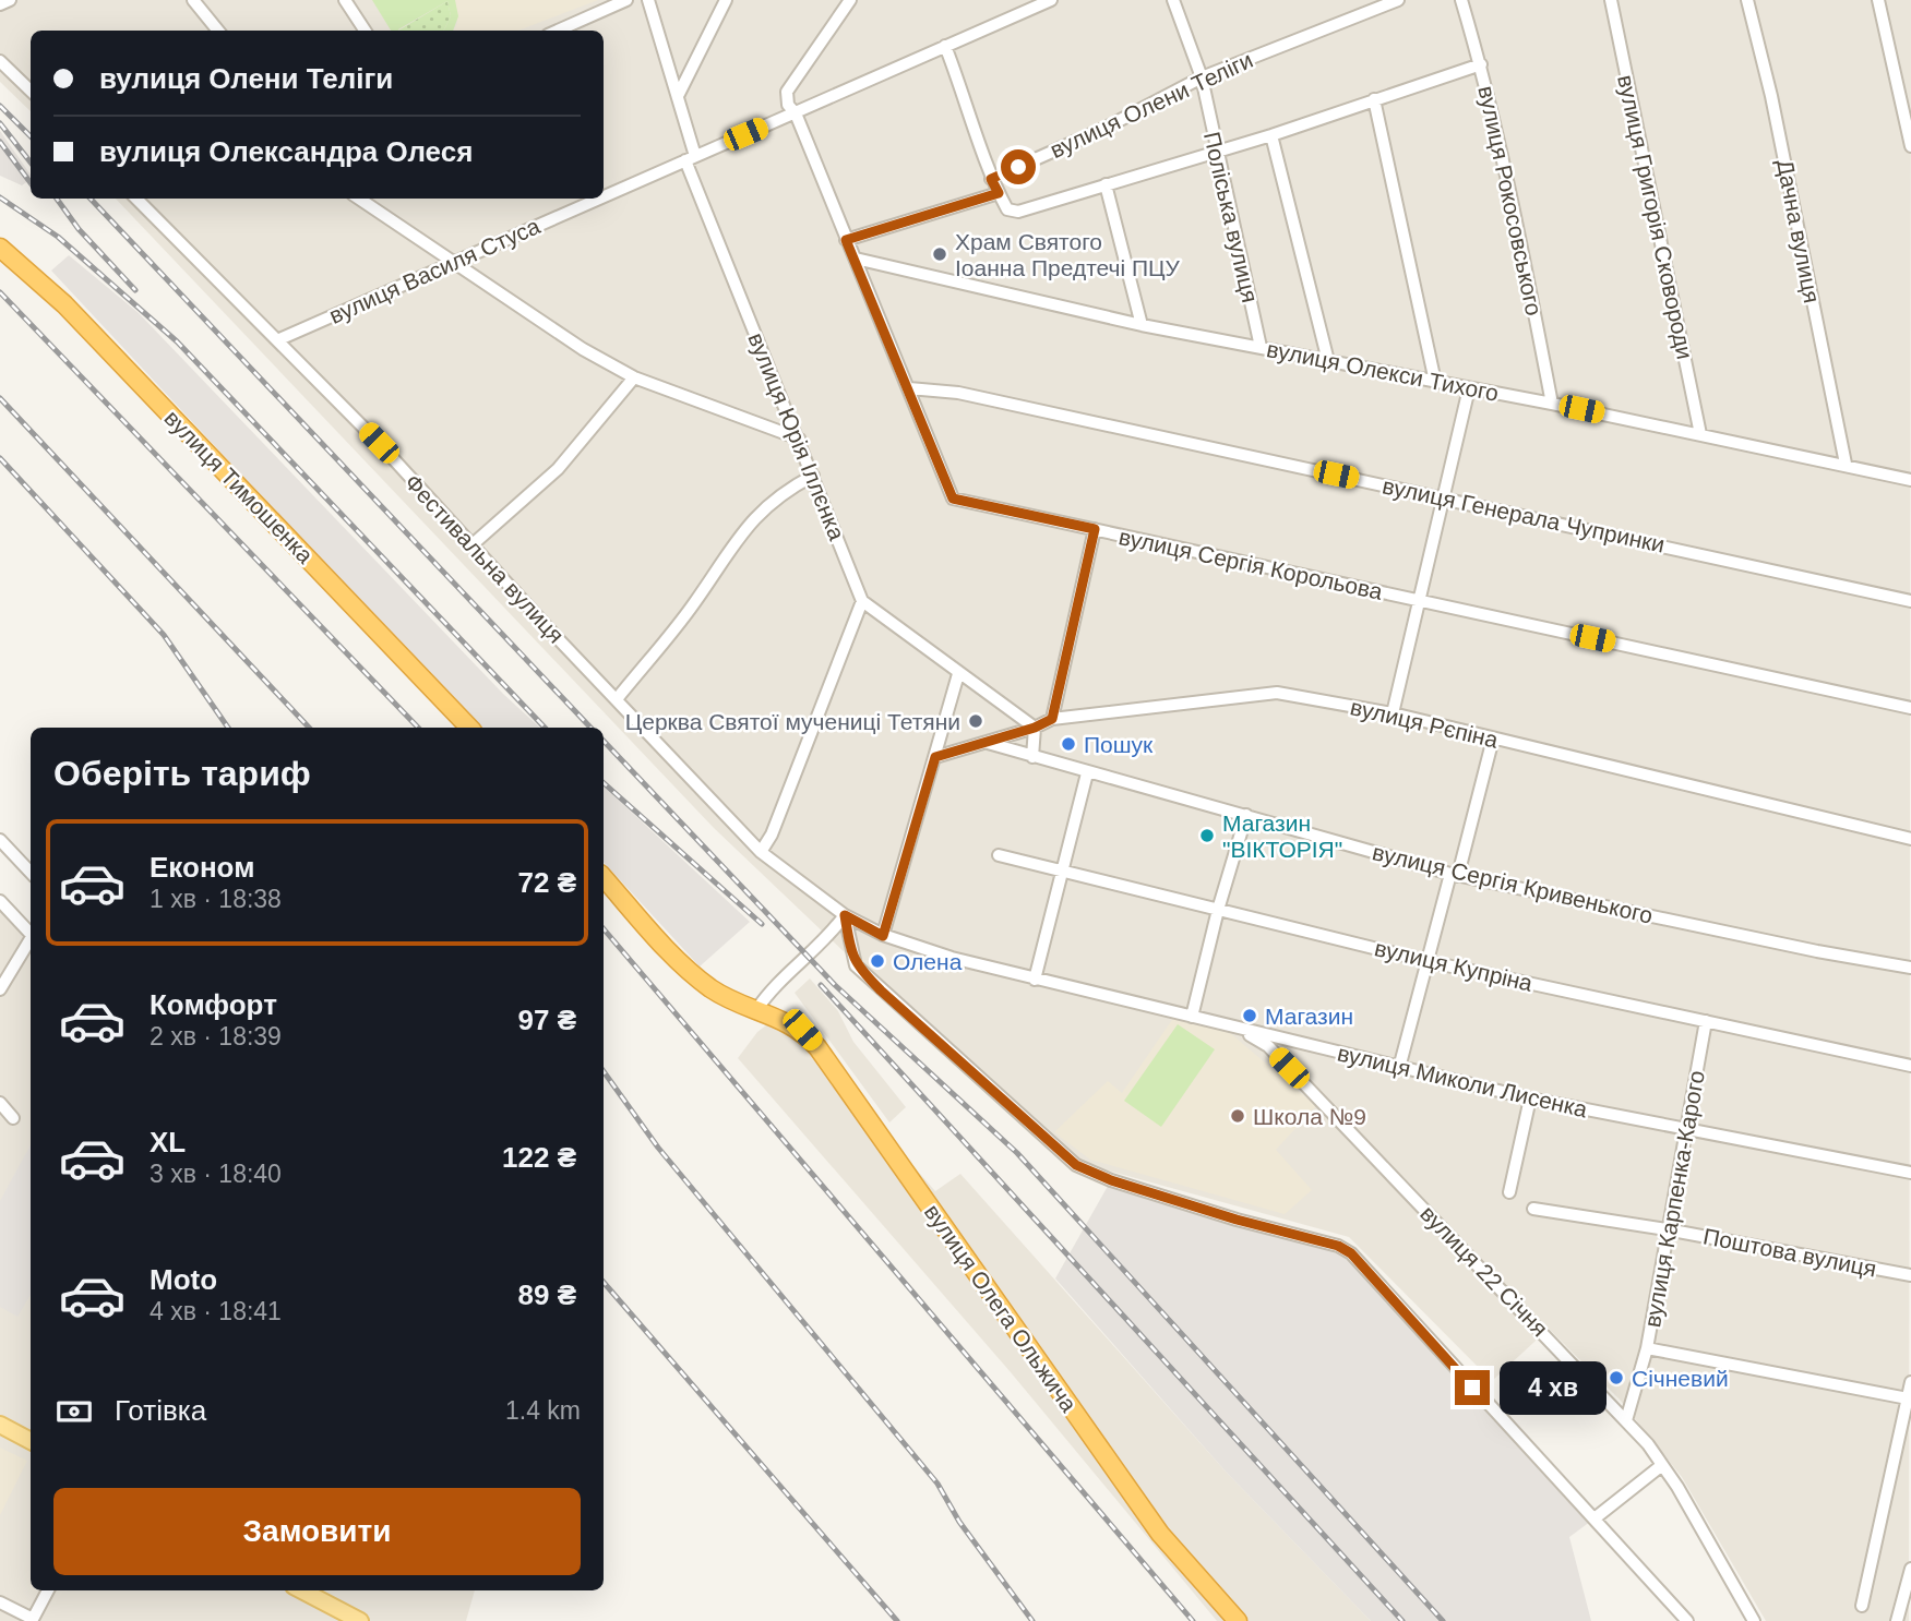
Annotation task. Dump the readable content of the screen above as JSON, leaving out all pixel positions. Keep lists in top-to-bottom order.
{
  "streets": {
    "highway": ["вулиця Тимошенка", "вулиця Олега Ольжича"],
    "street": [
      "вулиця Олени Теліги",
      "вулиця Рокосовського",
      "Поліська вулиця",
      "вулиця Григорія Сковороди",
      "Дачна вулиця",
      "вулиця Василя Стуса",
      "вулиця Олекси Тихого",
      "вулиця Юрія Іллєнка",
      "вулиця Генерала Чупринки",
      "Фестивальна вулиця",
      "вулиця Сергія Корольова",
      "вулиця Рєпіна",
      "вулиця Сергія Кривенького",
      "вулиця Купріна",
      "вулиця Миколи Лисенка",
      "вулиця Карпенка-Карого",
      "Поштова вулиця",
      "вулиця 22 Січня"
    ]
  },
  "crossings": [
    ["вулиця Олени Теліги", "Поліська вулиця"],
    ["вулиця Рокосовського", "вулиця Олекси Тихого"],
    ["Поліська вулиця", "вулиця Олекси Тихого"],
    ["вулиця Григорія Сковороди", "вулиця Олекси Тихого"],
    ["Дачна вулиця", "вулиця Олекси Тихого"],
    ["вулиця Василя Стуса", "вулиця Юрія Іллєнка"],
    ["вулиця Василя Стуса", "Фестивальна вулиця"],
    ["вулиця Василя Стуса", "вулиця Сергія Корольова"],
    ["вулиця Олекси Тихого", "вулиця Сергія Корольова"],
    ["вулиця Генерала Чупринки", "вулиця Сергія Корольова"],
    ["Фестивальна вулиця", "вулиця Миколи Лисенка"],
    ["вулиця Рєпіна", "вулиця Сергія Кривенького"],
    ["вулиця Купріна", "вулиця Карпенка-Карого"],
    ["вулиця Миколи Лисенка", "вулиця Карпенка-Карого"],
    ["вулиця Миколи Лисенка", "вулиця 22 Січня"],
    ["вулиця Карпенка-Карого", "Поштова вулиця"],
    ["вулиця Карпенка-Карого", "вулиця 22 Січня"]
  ],
  "places": [
    "Храм Святого Іоанна Предтечі ПЦУ",
    "Церква Святої мучениці Тетяни",
    "Пошук",
    "Магазин \"ВІКТОРІЯ\"",
    "Олена",
    "Магазин",
    "Школа №9",
    "Січневий"
  ],
  "page": {
    "banner": ["вулиця Олени Теліги", "вулиця Олександра Олеся"],
    "heading": "Оберіть тариф",
    "list": [
      {
        "name": "Економ",
        "note": "1 хв · 18:38",
        "value": "72 ₴"
      },
      {
        "name": "Комфорт",
        "note": "2 хв · 18:39",
        "value": "97 ₴"
      },
      {
        "name": "XL",
        "note": "3 хв · 18:40",
        "value": "122 ₴"
      },
      {
        "name": "Moto",
        "note": "4 хв · 18:41",
        "value": "89 ₴"
      }
    ],
    "bubble": "4 хв",
    "pay": ["Готівка", "1.4 km"],
    "buttons": "Замовити"
  }
}
